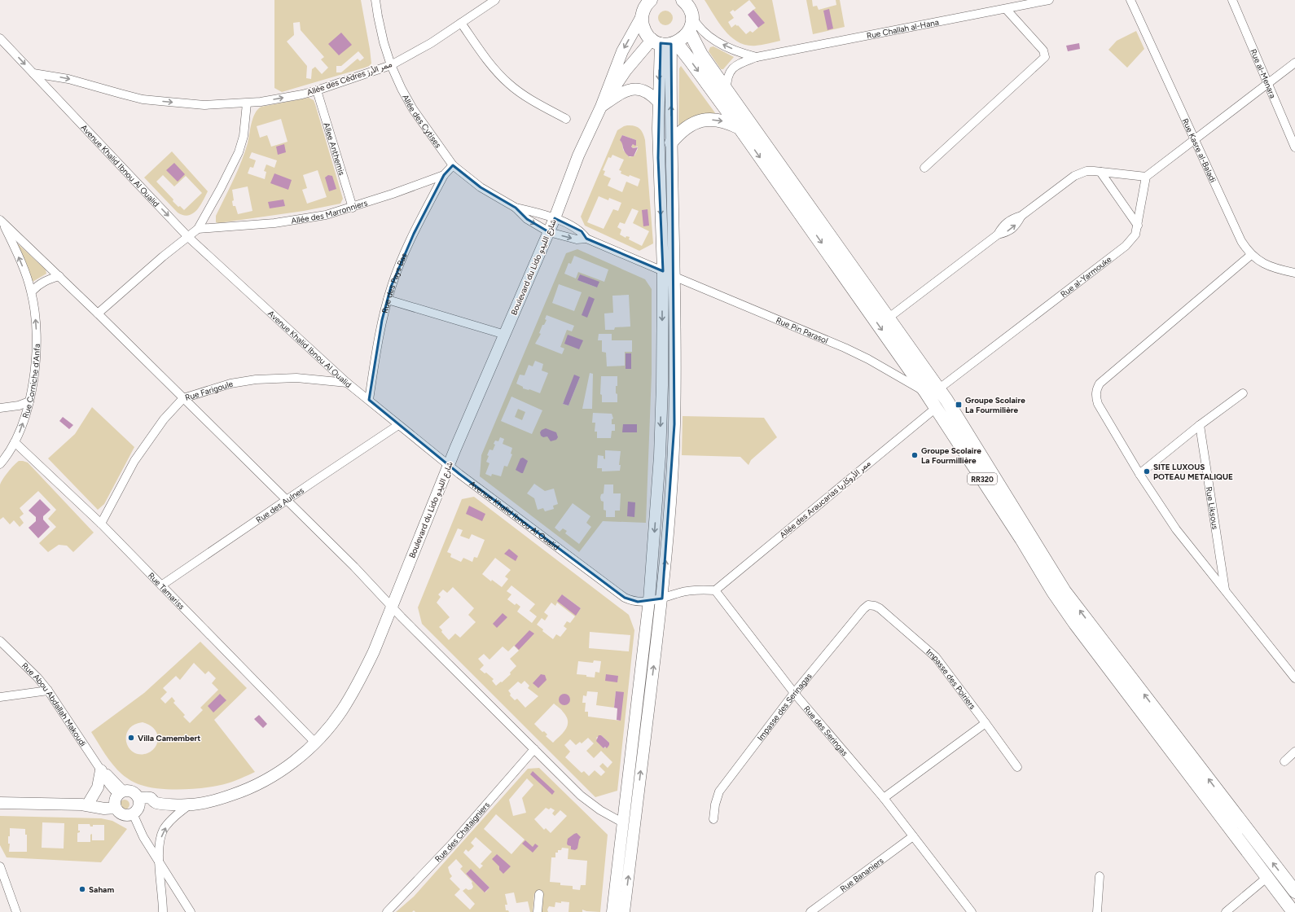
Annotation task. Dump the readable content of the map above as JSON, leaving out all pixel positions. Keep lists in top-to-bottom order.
{
  "streets": {
    "main road": ["Boulevard du Lido شارع الليدو", "RR320"],
    "street": [
      "Rue Challah al-Hana",
      "Rue al-Menara",
      "Allée des Cèdres ممر الأرز",
      "Allée des Cytises",
      "Allee Anthemis",
      "Rue Kasre al-Baladi",
      "Avenue Khalid Ibnou Al Oualid",
      "Allée des Marronniers",
      "Rue al-Yarmouke",
      "Rue des Pays Bas",
      "Rue Pin Parasol",
      "Rue Corniche d'Anfa",
      "Rue Farigoule",
      "Allée des Araucarias ممر الأروكاريا",
      "Rue des Aulnes",
      "Rue Liksous",
      "Rue Tamariss",
      "Impasse des Poiriers",
      "Rue Abou Abdallah Makoudi",
      "Impasse des Serinagas",
      "Rue des Seringas",
      "Rue des Chataigniers",
      "Rue Bananiers"
    ]
  },
  "crossings": [
    ["Allée des Cèdres ممر الأرز", "Allée des Cytises"],
    ["Allée des Cèdres ممر الأرز", "Allee Anthemis"],
    ["Allée des Cèdres ممر الأرز", "Avenue Khalid Ibnou Al Oualid"],
    ["Allée des Cytises", "Allée des Marronniers"],
    ["Allée des Cytises", "Boulevard du Lido شارع الليدو"],
    ["Allee Anthemis", "Allée des Marronniers"],
    ["Rue Kasre al-Baladi", "Rue Liksous"],
    ["Avenue Khalid Ibnou Al Oualid", "Boulevard du Lido شارع الليدو"],
    ["Avenue Khalid Ibnou Al Oualid", "Rue des Pays Bas"],
    ["Avenue Khalid Ibnou Al Oualid", "Rue Farigoule"],
    ["Avenue Khalid Ibnou Al Oualid", "Rue des Aulnes"],
    ["Allée des Marronniers", "Rue des Pays Bas"],
    ["Boulevard du Lido شارع الليدو", "RR320"],
    ["Boulevard du Lido شارع الليدو", "Rue Tamariss"],
    ["Boulevard du Lido شارع الليدو", "Rue Abou Abdallah Makoudi"],
    ["Rue al-Yarmouke", "RR320"],
    ["Rue Pin Parasol", "RR320"],
    ["Rue Corniche d'Anfa", "Rue Tamariss"],
    ["Rue Farigoule", "Rue Tamariss"],
    ["RR320", "Allée des Araucarias ممر الأروكاريا"],
    ["Allée des Araucarias ممر الأروكاريا", "Rue des Seringas"],
    ["Rue des Aulnes", "Rue Tamariss"],
    ["Impasse des Poiriers", "Impasse des Serinagas"],
    ["Impasse des Serinagas", "Rue des Seringas"],
    ["Rue des Seringas", "Rue Bananiers"]
  ],
  "one_way": ["Allée des Cèdres ممر الأرز", "Rue Corniche d'Anfa"],
  "places": {
    "transit": ["Groupe Scolaire La Fourmilière"],
    "other": [
      "Groupe Scolaire La Fourmillière",
      "SITE LUXOUS POTEAU METALIQUE",
      "Villa Camembert",
      "Saham"
    ]
  }
}
